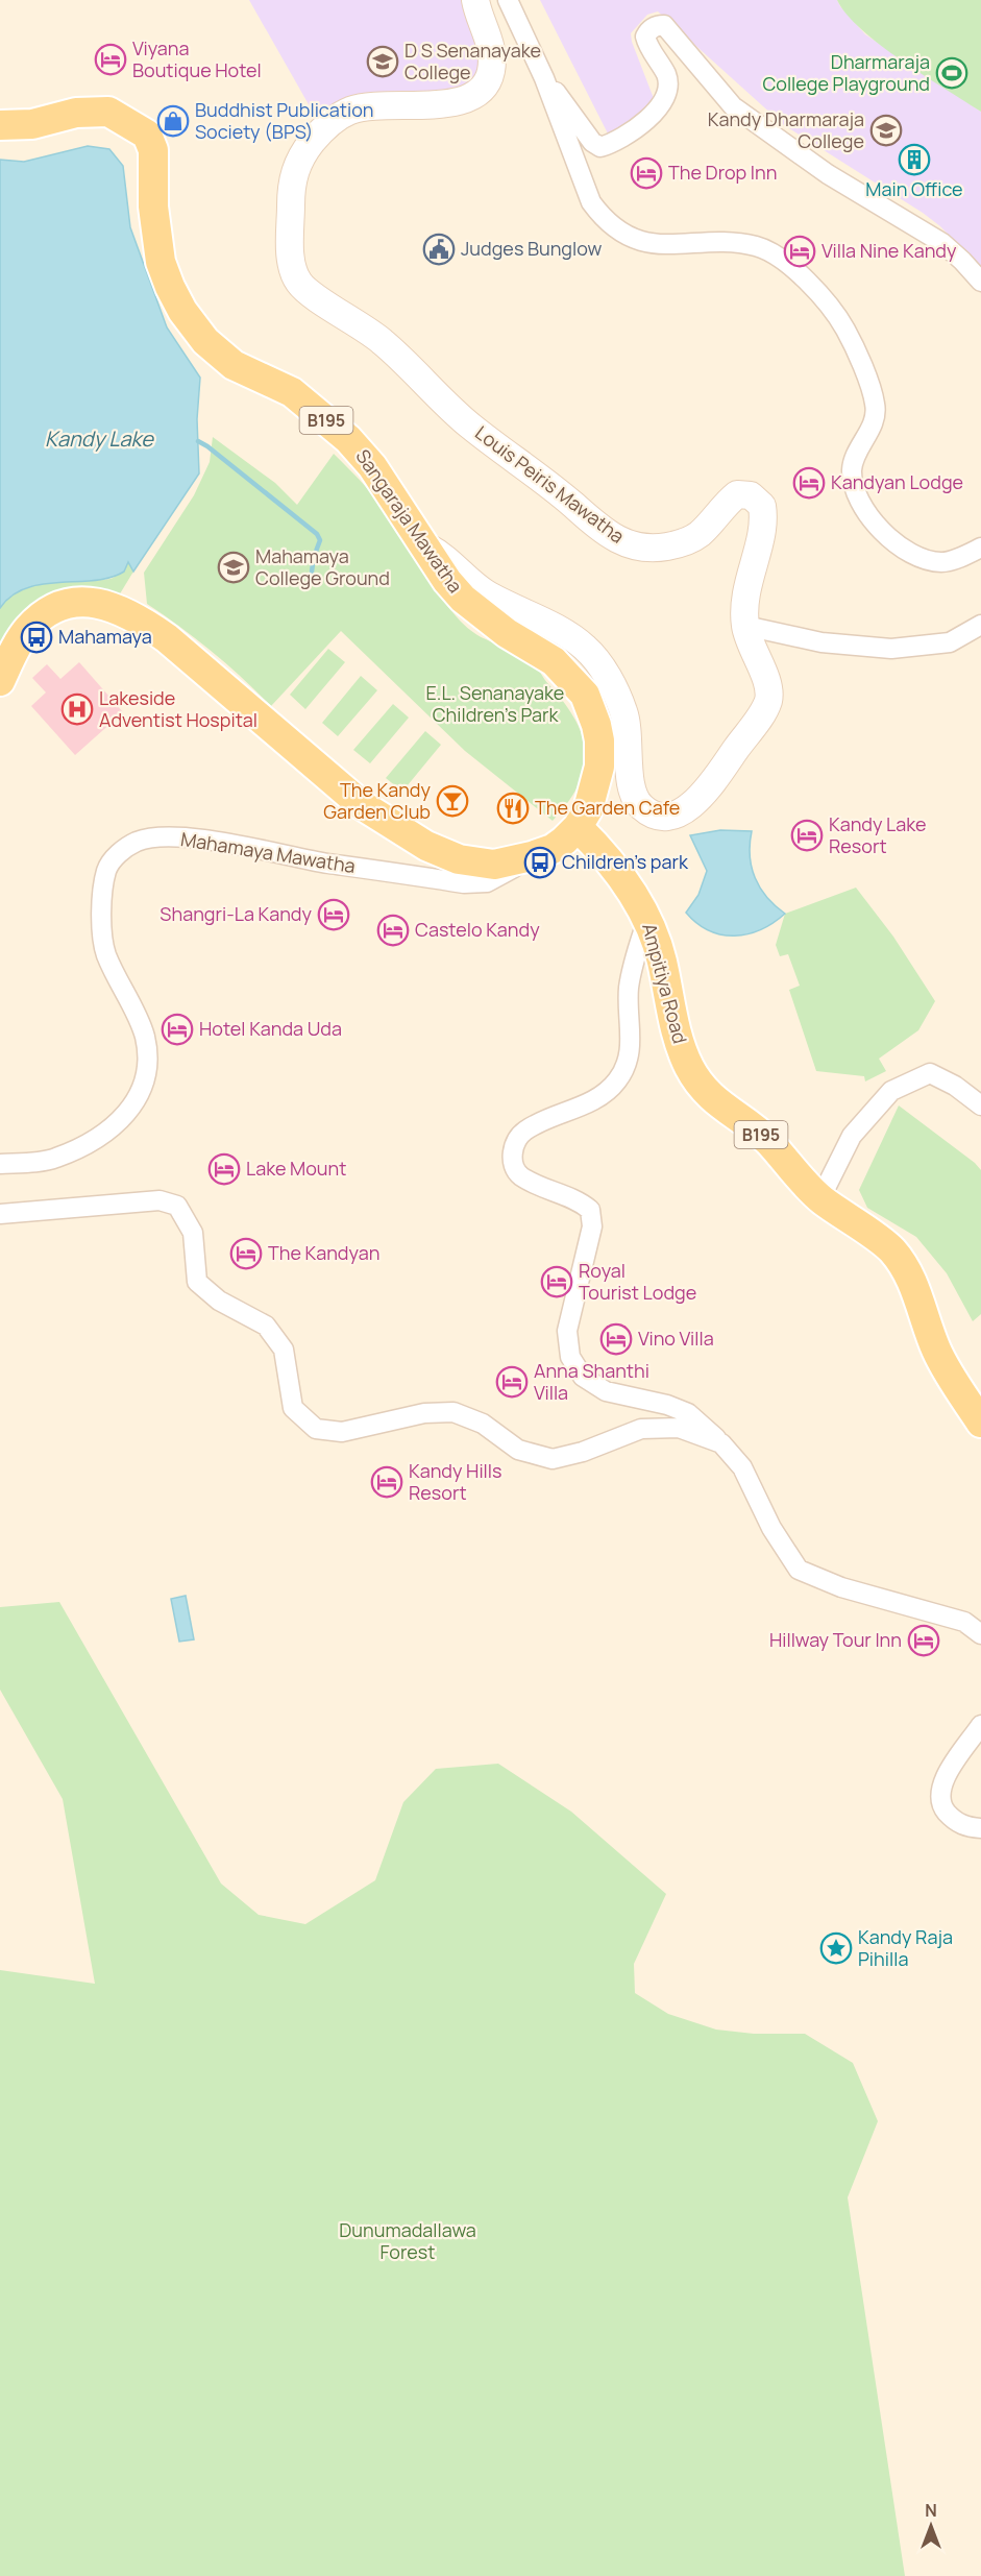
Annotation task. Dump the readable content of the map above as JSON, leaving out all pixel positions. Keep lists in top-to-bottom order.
{
  "streets": {
    "main road": [
      "B195",
      "Louis Peiris Mawatha",
      "Sangaraja Mawatha",
      "Ampitiya Road"
    ],
    "street": ["Mahamaya Mawatha"]
  },
  "crossings": [
    ["Louis Peiris Mawatha", "Sangaraja Mawatha"],
    ["Sangaraja Mawatha", "Mahamaya Mawatha"],
    ["Sangaraja Mawatha", "Ampitiya Road"]
  ],
  "water": ["Kandy Lake"],
  "parks": ["E.L. Senanayake Children's Park", "Dunumadallawa Forest"],
  "places": {
    "hotel": [
      "Viyana Boutique Hotel",
      "The Drop Inn",
      "Villa Nine Kandy",
      "Kandyan Lodge",
      "Kandy Lake Resort",
      "Shangri-La Kandy",
      "Castelo Kandy",
      "Hotel Kanda Uda",
      "Lake Mount",
      "The Kandyan",
      "Royal Tourist Lodge",
      "Vino Villa",
      "Anna Shanthi Villa",
      "Kandy Hills Resort",
      "Hillway Tour Inn"
    ],
    "school or university": ["D S Senanayake College", "Kandy Dharmaraja College", "Mahamaya College Ground"],
    "sports": ["Dharmaraja College Playground"],
    "shop": ["Buddhist Publication Society (BPS)"],
    "building": ["Main Office"],
    "public building": ["Judges Bunglow"],
    "bus stop": ["Mahamaya", "Children's park"],
    "hospital": ["Lakeside Adventist Hospital"],
    "bar": ["The Kandy Garden Club"],
    "restaurant": ["The Garden Cafe"],
    "place": ["Kandy Raja Pihilla"]
  },
  "north": "top"
}
